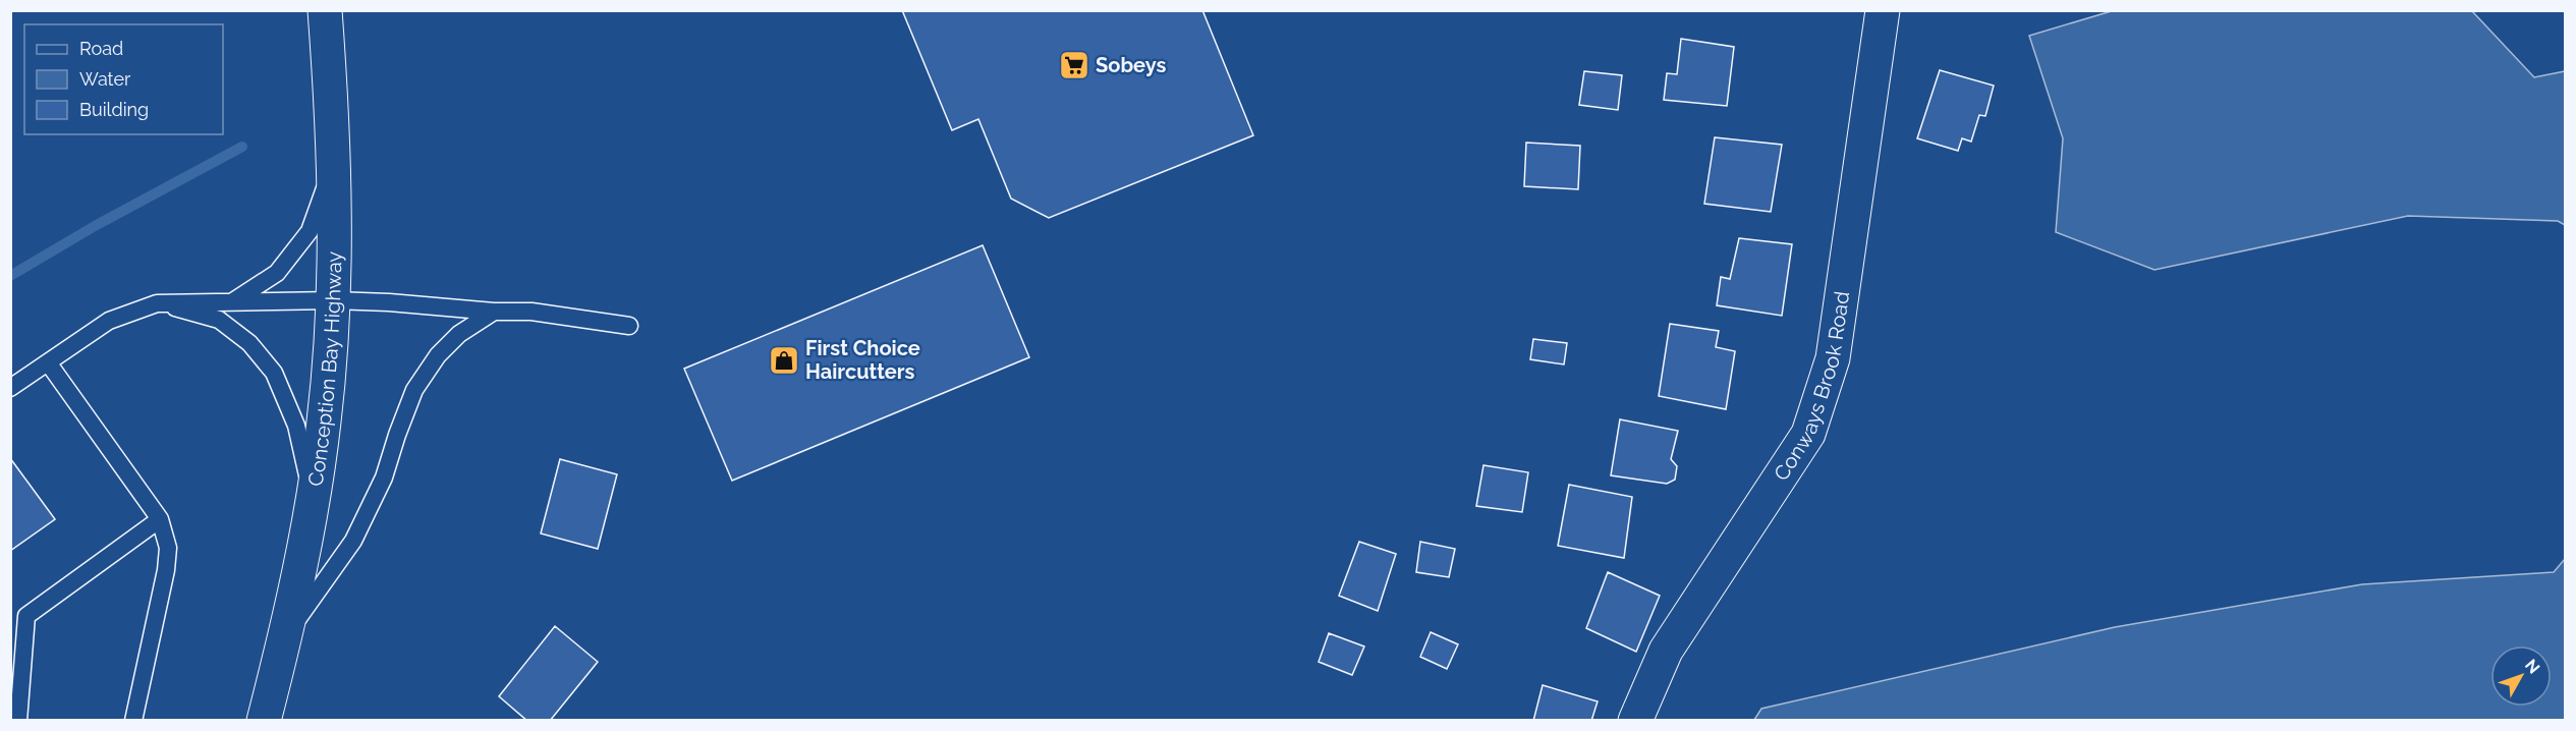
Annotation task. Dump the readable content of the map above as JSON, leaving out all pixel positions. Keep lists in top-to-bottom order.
{
  "streets": {
    "street": ["Conception Bay Highway", "Conways Brook Road"]
  },
  "places": {
    "supermarket": ["Sobeys"],
    "shop": ["First Choice Haircutters"]
  },
  "legend": ["Road", "Water", "Building"],
  "north": "top right"
}
